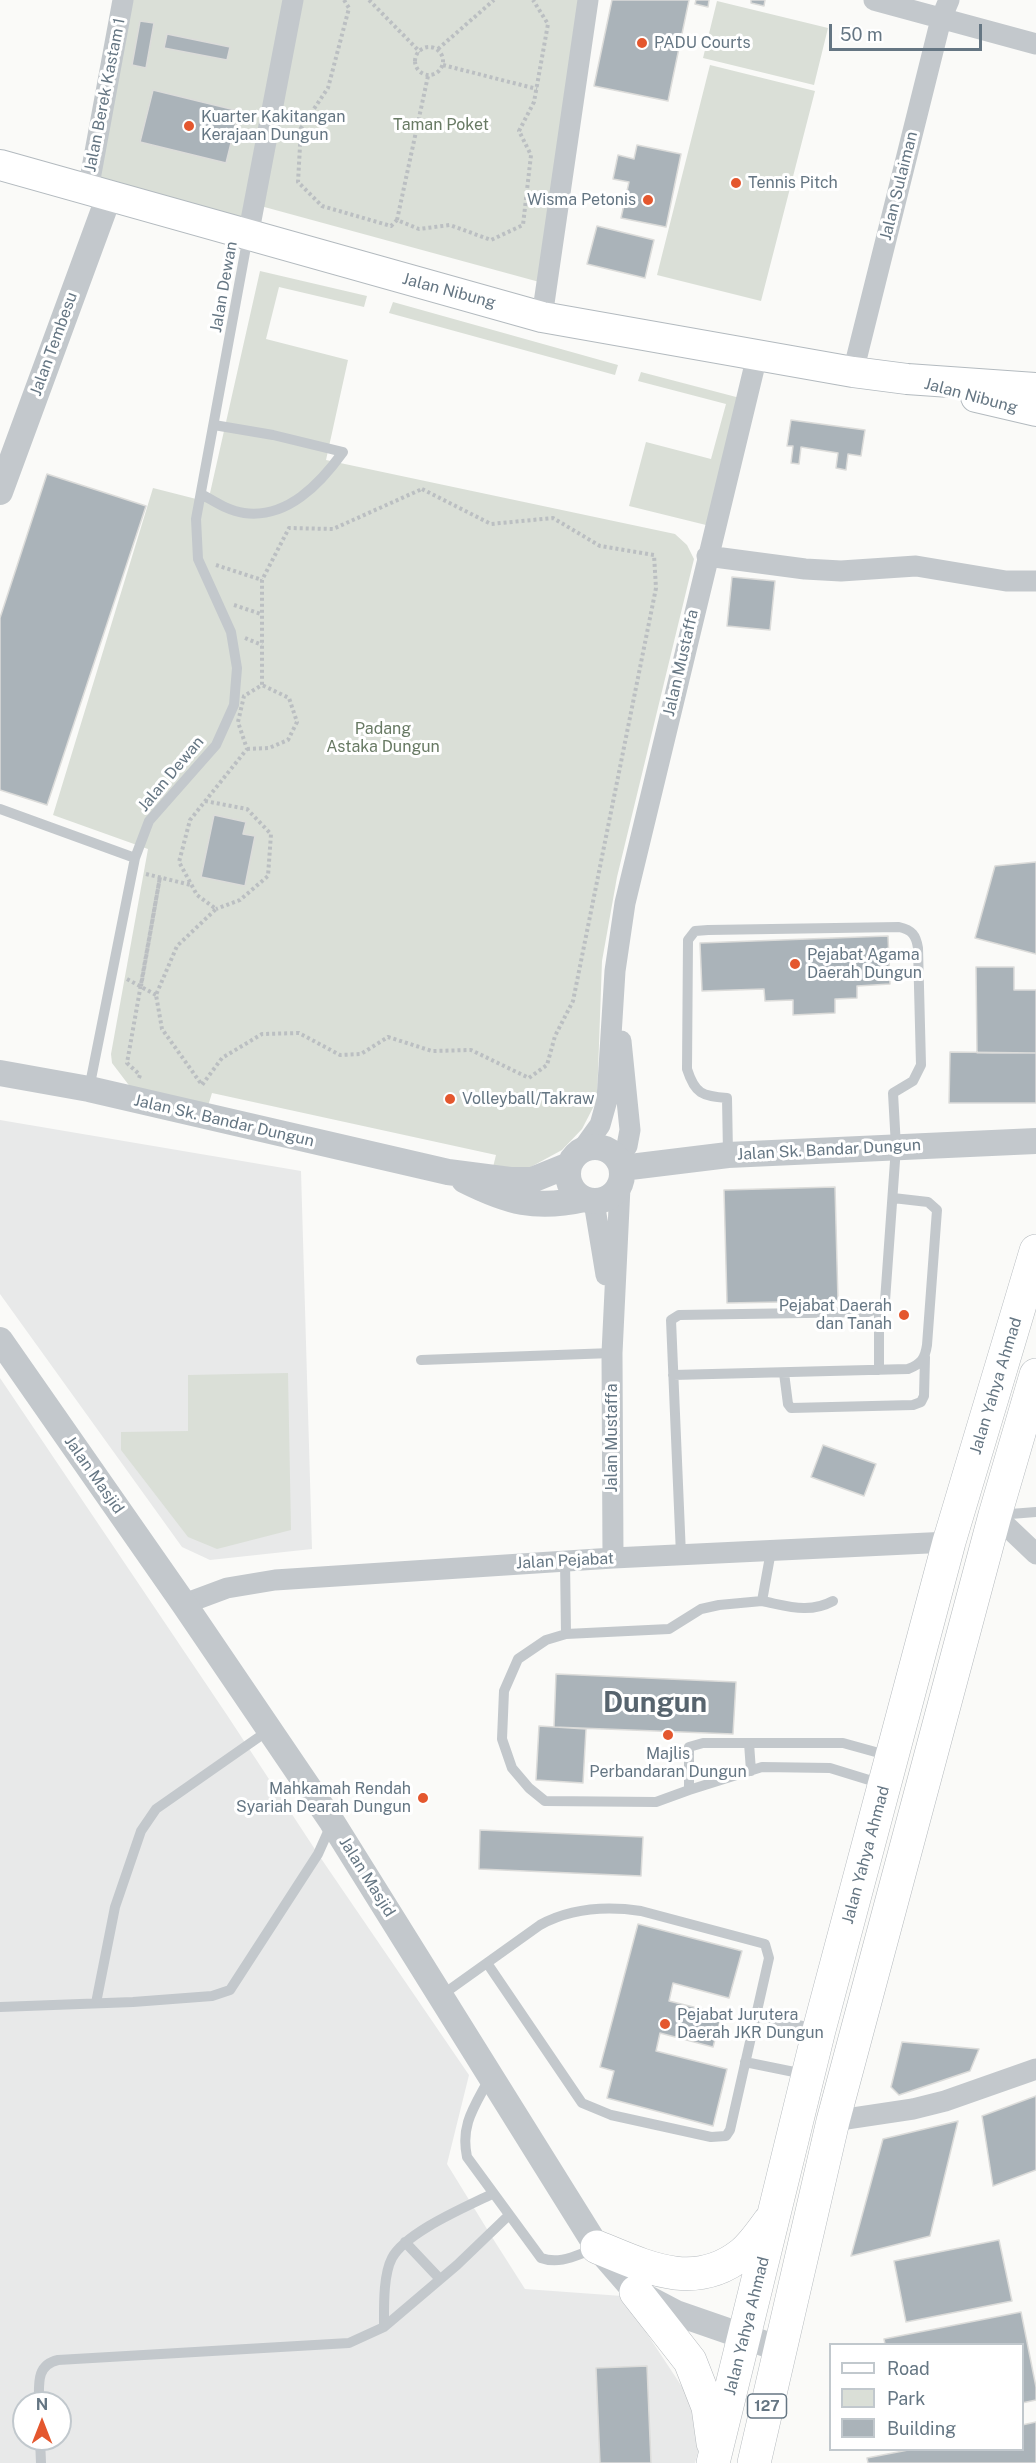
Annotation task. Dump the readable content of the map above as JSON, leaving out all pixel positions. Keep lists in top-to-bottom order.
{
  "streets": {
    "main road": ["Jalan Nibung", "Jalan Yahya Ahmad", "127"],
    "street": [
      "Jalan Berek Kastam 1",
      "Jalan Sulaiman",
      "Jalan Tembesu",
      "Jalan Mustaffa",
      "Jalan Sk. Bandar Dungun",
      "Jalan Masjid",
      "Jalan Pejabat"
    ],
    "lane": ["Jalan Dewan"]
  },
  "crossings": [
    ["Jalan Berek Kastam 1", "Jalan Nibung"],
    ["Jalan Berek Kastam 1", "Jalan Tembesu"],
    ["Jalan Sulaiman", "Jalan Nibung"],
    ["Jalan Dewan", "Jalan Nibung"],
    ["Jalan Dewan", "Jalan Sk. Bandar Dungun"],
    ["Jalan Nibung", "Jalan Tembesu"],
    ["Jalan Nibung", "Jalan Mustaffa"],
    ["Jalan Mustaffa", "Jalan Sk. Bandar Dungun"],
    ["Jalan Mustaffa", "Jalan Pejabat"],
    ["Jalan Yahya Ahmad", "Jalan Masjid"],
    ["Jalan Yahya Ahmad", "Jalan Pejabat"],
    ["Jalan Masjid", "Jalan Pejabat"],
    ["Jalan Masjid", "127"]
  ],
  "districts": ["Dungun"],
  "parks": ["Taman Poket", "Padang Astaka Dungun"],
  "places": [
    "PADU Courts",
    "Kuarter Kakitangan Kerajaan Dungun",
    "Tennis Pitch",
    "Wisma Petonis",
    "Pejabat Agama Daerah Dungun",
    "Volleyball/Takraw",
    "Pejabat Daerah dan Tanah",
    "Majlis Perbandaran Dungun",
    "Mahkamah Rendah Syariah Dearah Dungun",
    "Pejabat Jurutera Daerah JKR Dungun"
  ],
  "legend": ["Road", "Park", "Building"],
  "scale_bar": "50 m",
  "north": "top"
}
